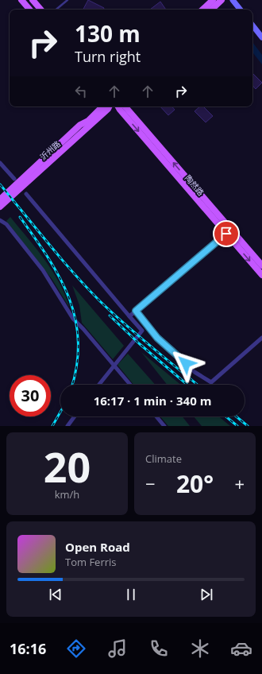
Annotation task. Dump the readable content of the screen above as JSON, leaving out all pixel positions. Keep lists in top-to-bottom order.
{
  "streets": {
    "main road": ["沂州路", "陶然路"]
  },
  "page": {
    "turn": ["130 m", "Turn right"],
    "limit": "30",
    "trip": "16:17 · 1 min · 340 m",
    "tile": [
      ["20", "km/h"],
      "Climate"
    ],
    "heat": ["−", "20°", "+"],
    "song": ["Open Road", "Tom Ferris"],
    "tabs": "16:16"
  }
}
